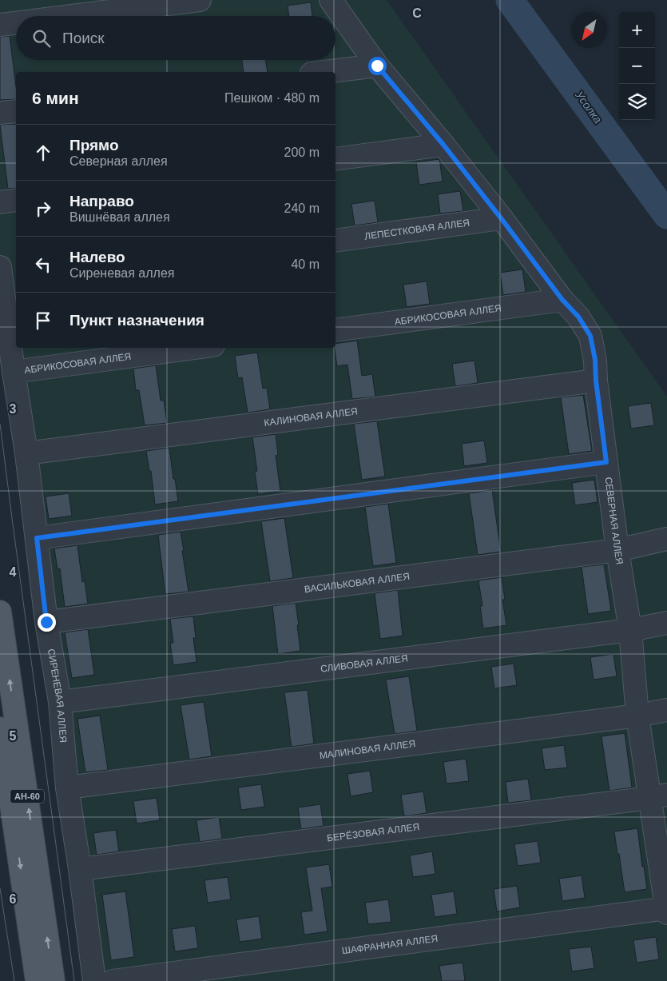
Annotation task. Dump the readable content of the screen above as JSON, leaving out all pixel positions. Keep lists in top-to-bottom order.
{
  "streets": {
    "main road": ["АН-60"],
    "street": [
      "ЛЕПЕСТКОВАЯ АЛЛЕЯ",
      "АБРИКОСОВАЯ АЛЛЕЯ",
      "КАЛИНОВАЯ АЛЛЕЯ",
      "СЕВЕРНАЯ АЛЛЕЯ",
      "ВАСИЛЬКОВАЯ АЛЛЕЯ",
      "СЛИВОВАЯ АЛЛЕЯ",
      "СИРЕНЕВАЯ АЛЛЕЯ",
      "МАЛИНОВАЯ АЛЛЕЯ",
      "БЕРЁЗОВАЯ АЛЛЕЯ",
      "ШАФРАННАЯ АЛЛЕЯ"
    ]
  },
  "crossings": [
    ["ЛЕПЕСТКОВАЯ АЛЛЕЯ", "СЕВЕРНАЯ АЛЛЕЯ"],
    ["АБРИКОСОВАЯ АЛЛЕЯ", "СЕВЕРНАЯ АЛЛЕЯ"],
    ["АБРИКОСОВАЯ АЛЛЕЯ", "СИРЕНЕВАЯ АЛЛЕЯ"],
    ["КАЛИНОВАЯ АЛЛЕЯ", "СЕВЕРНАЯ АЛЛЕЯ"],
    ["КАЛИНОВАЯ АЛЛЕЯ", "СИРЕНЕВАЯ АЛЛЕЯ"],
    ["СЕВЕРНАЯ АЛЛЕЯ", "ВАСИЛЬКОВАЯ АЛЛЕЯ"],
    ["СЕВЕРНАЯ АЛЛЕЯ", "СЛИВОВАЯ АЛЛЕЯ"],
    ["СЕВЕРНАЯ АЛЛЕЯ", "МАЛИНОВАЯ АЛЛЕЯ"],
    ["СЕВЕРНАЯ АЛЛЕЯ", "БЕРЁЗОВАЯ АЛЛЕЯ"],
    ["СЕВЕРНАЯ АЛЛЕЯ", "ШАФРАННАЯ АЛЛЕЯ"],
    ["ВАСИЛЬКОВАЯ АЛЛЕЯ", "СИРЕНЕВАЯ АЛЛЕЯ"],
    ["СЛИВОВАЯ АЛЛЕЯ", "СИРЕНЕВАЯ АЛЛЕЯ"],
    ["СИРЕНЕВАЯ АЛЛЕЯ", "МАЛИНОВАЯ АЛЛЕЯ"],
    ["СИРЕНЕВАЯ АЛЛЕЯ", "БЕРЁЗОВАЯ АЛЛЕЯ"]
  ],
  "water": ["Усолка"],
  "north": "bottom left",
  "page": {
    "map_buttons": ["+", "−"],
    "search": "Поиск",
    "heading": ["6 мин", "Пешком · 480 m"],
    "list": [
      ["Прямо", "Северная аллея", "200 m"],
      ["Направо", "Вишнёвая аллея", "240 m"],
      ["Налево", "Сиреневая аллея", "40 m"],
      "Пункт назначения"
    ]
  },
  "grid": {
    "columns": ["C"],
    "rows": [
      "3",
      "4",
      "5",
      "6"
    ]
  }
}
